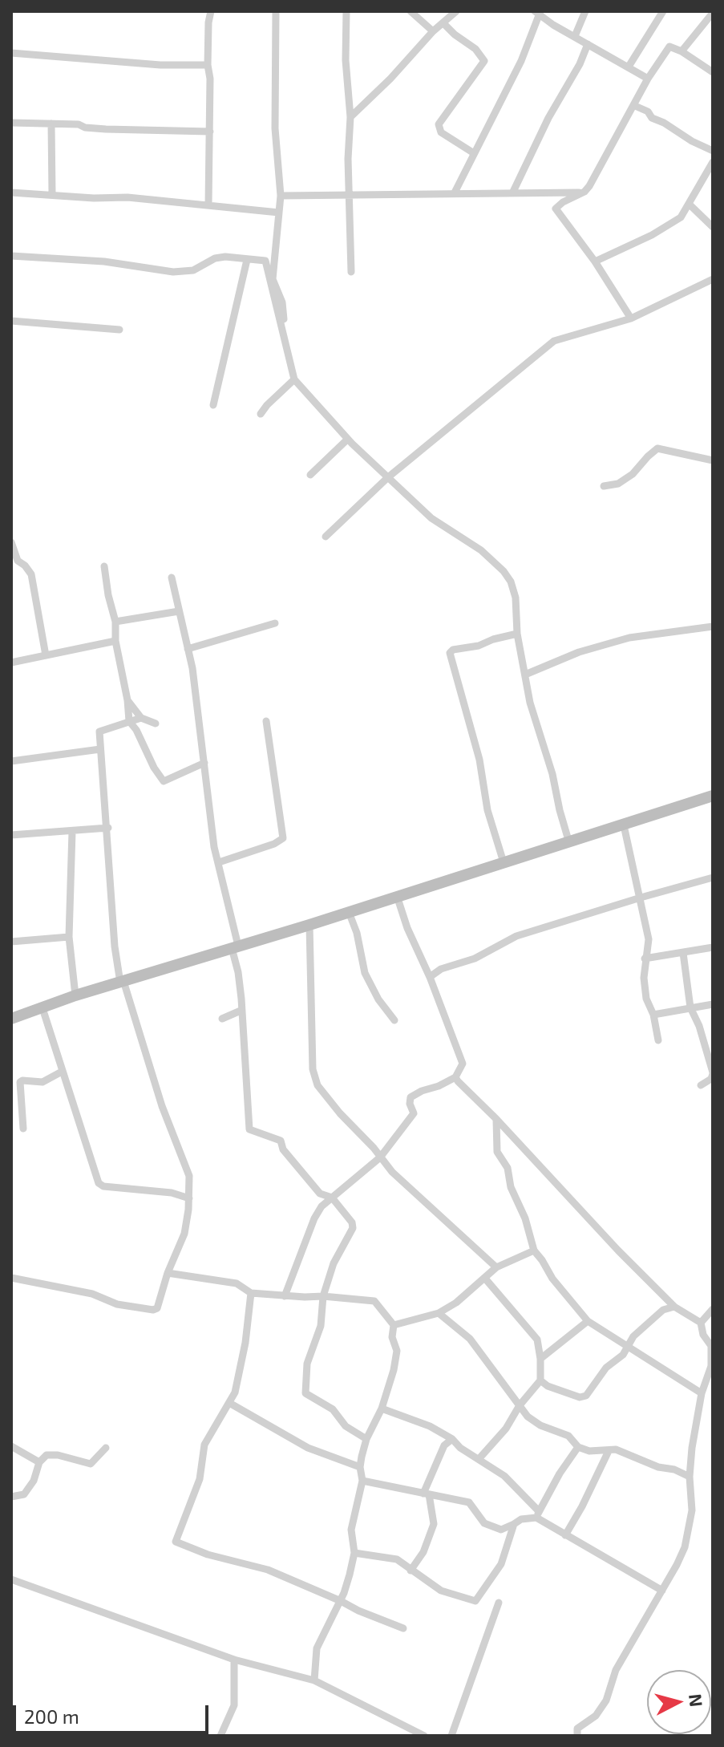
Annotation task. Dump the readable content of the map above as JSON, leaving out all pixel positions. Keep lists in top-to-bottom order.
{
  "scale_bar": "200 m",
  "north": "right"
}
